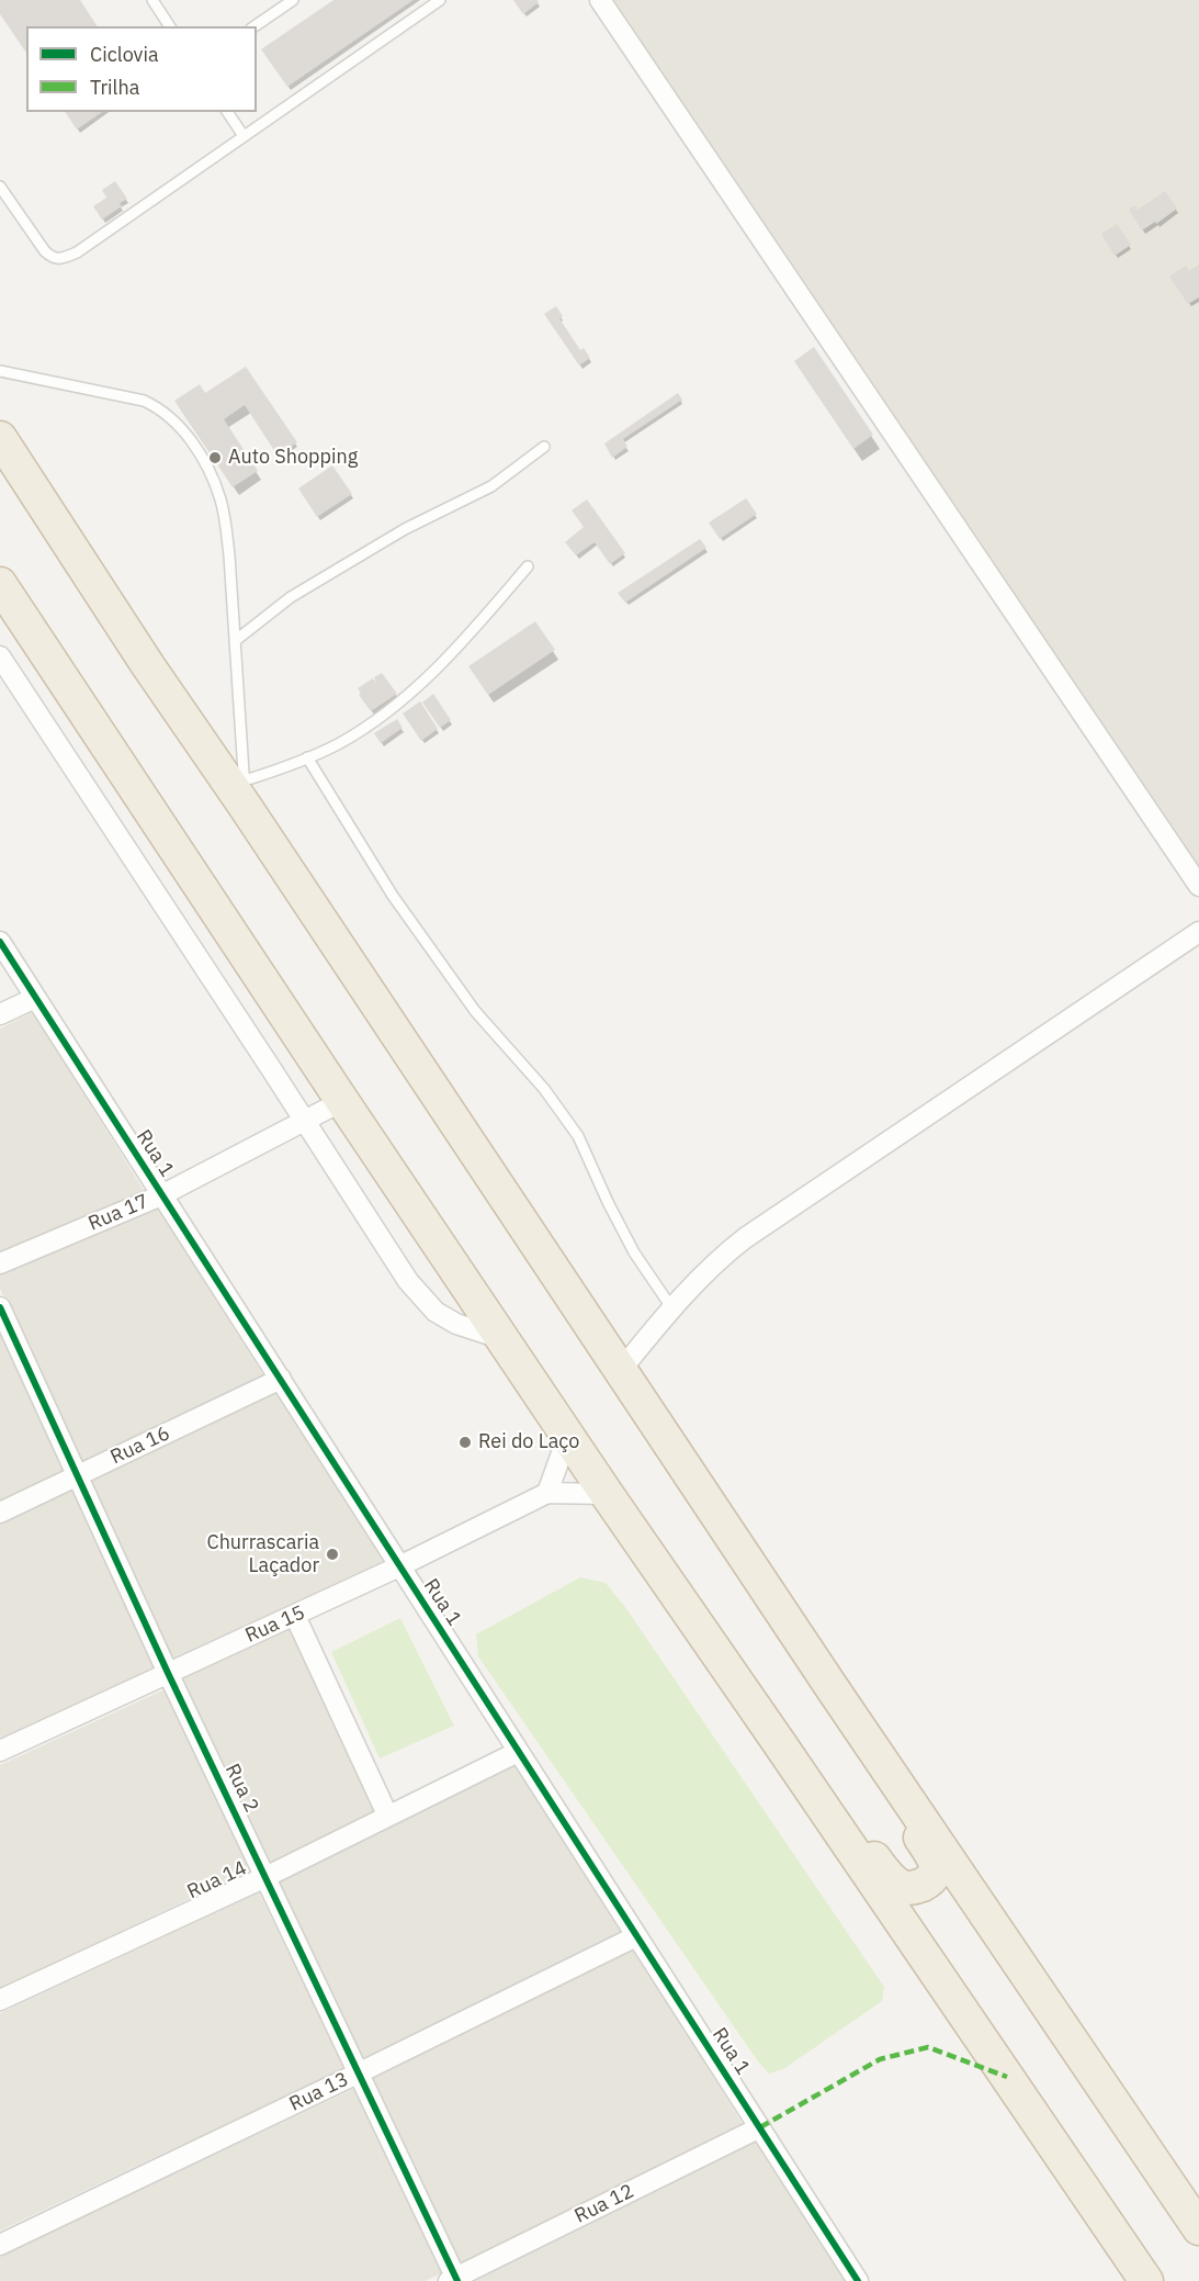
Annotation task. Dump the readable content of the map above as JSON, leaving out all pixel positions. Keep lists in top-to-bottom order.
{
  "streets": {
    "street": [
      "Rua 1",
      "Rua 17",
      "Rua 16",
      "Rua 15",
      "Rua 2",
      "Rua 14",
      "Rua 13",
      "Rua 12"
    ]
  },
  "crossings": [
    ["Rua 1", "Rua 17"],
    ["Rua 1", "Rua 16"],
    ["Rua 1", "Rua 15"],
    ["Rua 1", "Rua 14"],
    ["Rua 1", "Rua 13"],
    ["Rua 1", "Rua 12"],
    ["Rua 16", "Rua 2"],
    ["Rua 15", "Rua 2"],
    ["Rua 2", "Rua 14"],
    ["Rua 2", "Rua 13"],
    ["Rua 2", "Rua 12"]
  ],
  "places": ["Auto Shopping", "Rei do Laço", "Churrascaria Laçador"],
  "legend": ["Ciclovia", "Trilha"]
}
